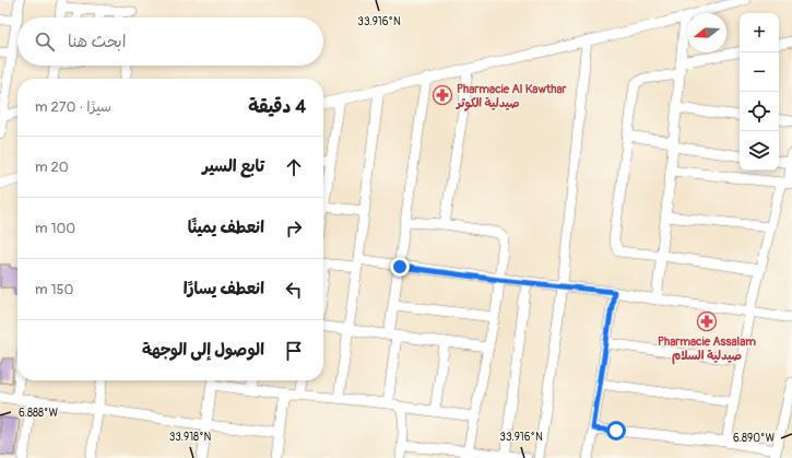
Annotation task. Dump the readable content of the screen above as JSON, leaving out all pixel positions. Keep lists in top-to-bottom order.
{
  "places": {
    "pharmacy": ["Pharmacie Al Kawthar صيدلية الكوثر", "Pharmacie Assalam صيدلية السلام"]
  },
  "north": "left",
  "page": {
    "map_buttons": ["+", "−"],
    "search": "ابحث هنا",
    "heading": ["4 دقيقة", "سيرًا · 270 m"],
    "list": [
      ["تابع السير", "20 m"],
      ["انعطف يمينًا", "100 m"],
      ["انعطف يسارًا", "150 m"],
      "الوصول إلى الوجهة"
    ]
  },
  "coordinates": [
    "33.916°N",
    "6.888°W",
    "33.918°N",
    "6.890°W"
  ]
}
